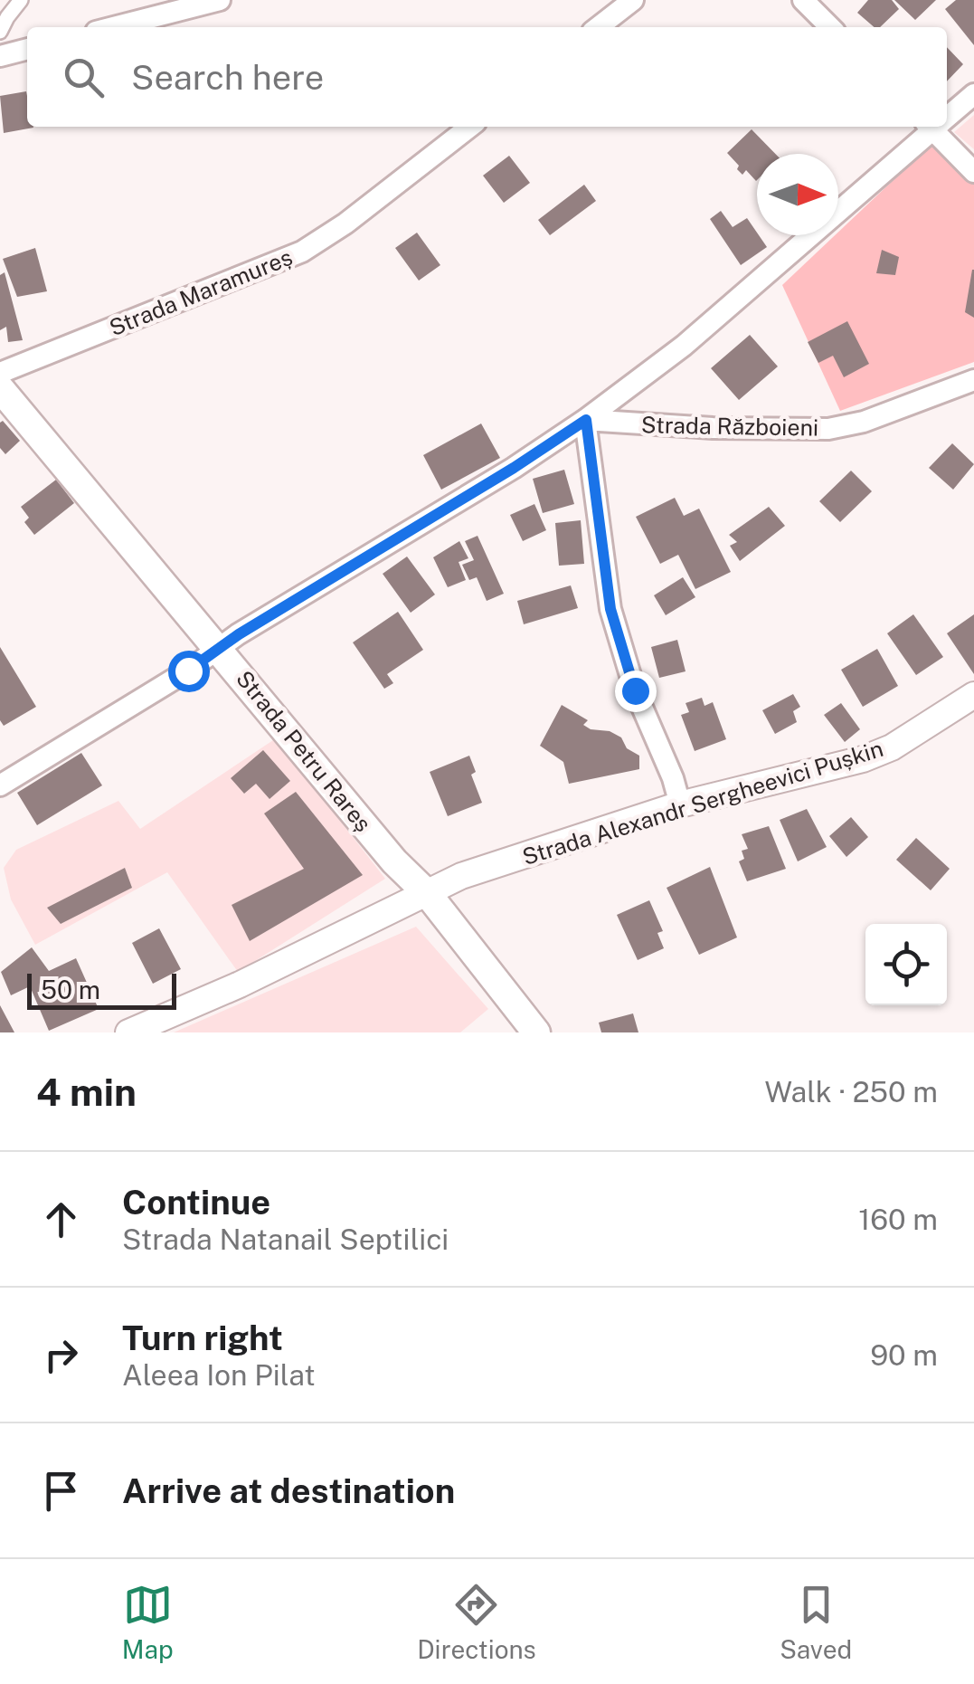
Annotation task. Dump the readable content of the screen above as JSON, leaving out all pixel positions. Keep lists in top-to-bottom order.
{
  "streets": {
    "main road": ["Strada Petru Rareș"],
    "street": ["Strada Maramureș", "Strada Războieni", "Strada Alexandr Sergheevici Pușkin"]
  },
  "crossings": [
    ["Strada Petru Rareș", "Strada Alexandr Sergheevici Pușkin"]
  ],
  "scale_bar": "50 m",
  "north": "right",
  "page": {
    "search": "Search here",
    "scale": "50 m",
    "heading": ["4 min", "Walk · 250 m"],
    "list": [
      ["Continue", "Strada Natanail Septilici", "160 m"],
      ["Turn right", "Aleea Ion Pilat", "90 m"],
      "Arrive at destination"
    ],
    "nav": ["Map", "Directions", "Saved"]
  }
}
